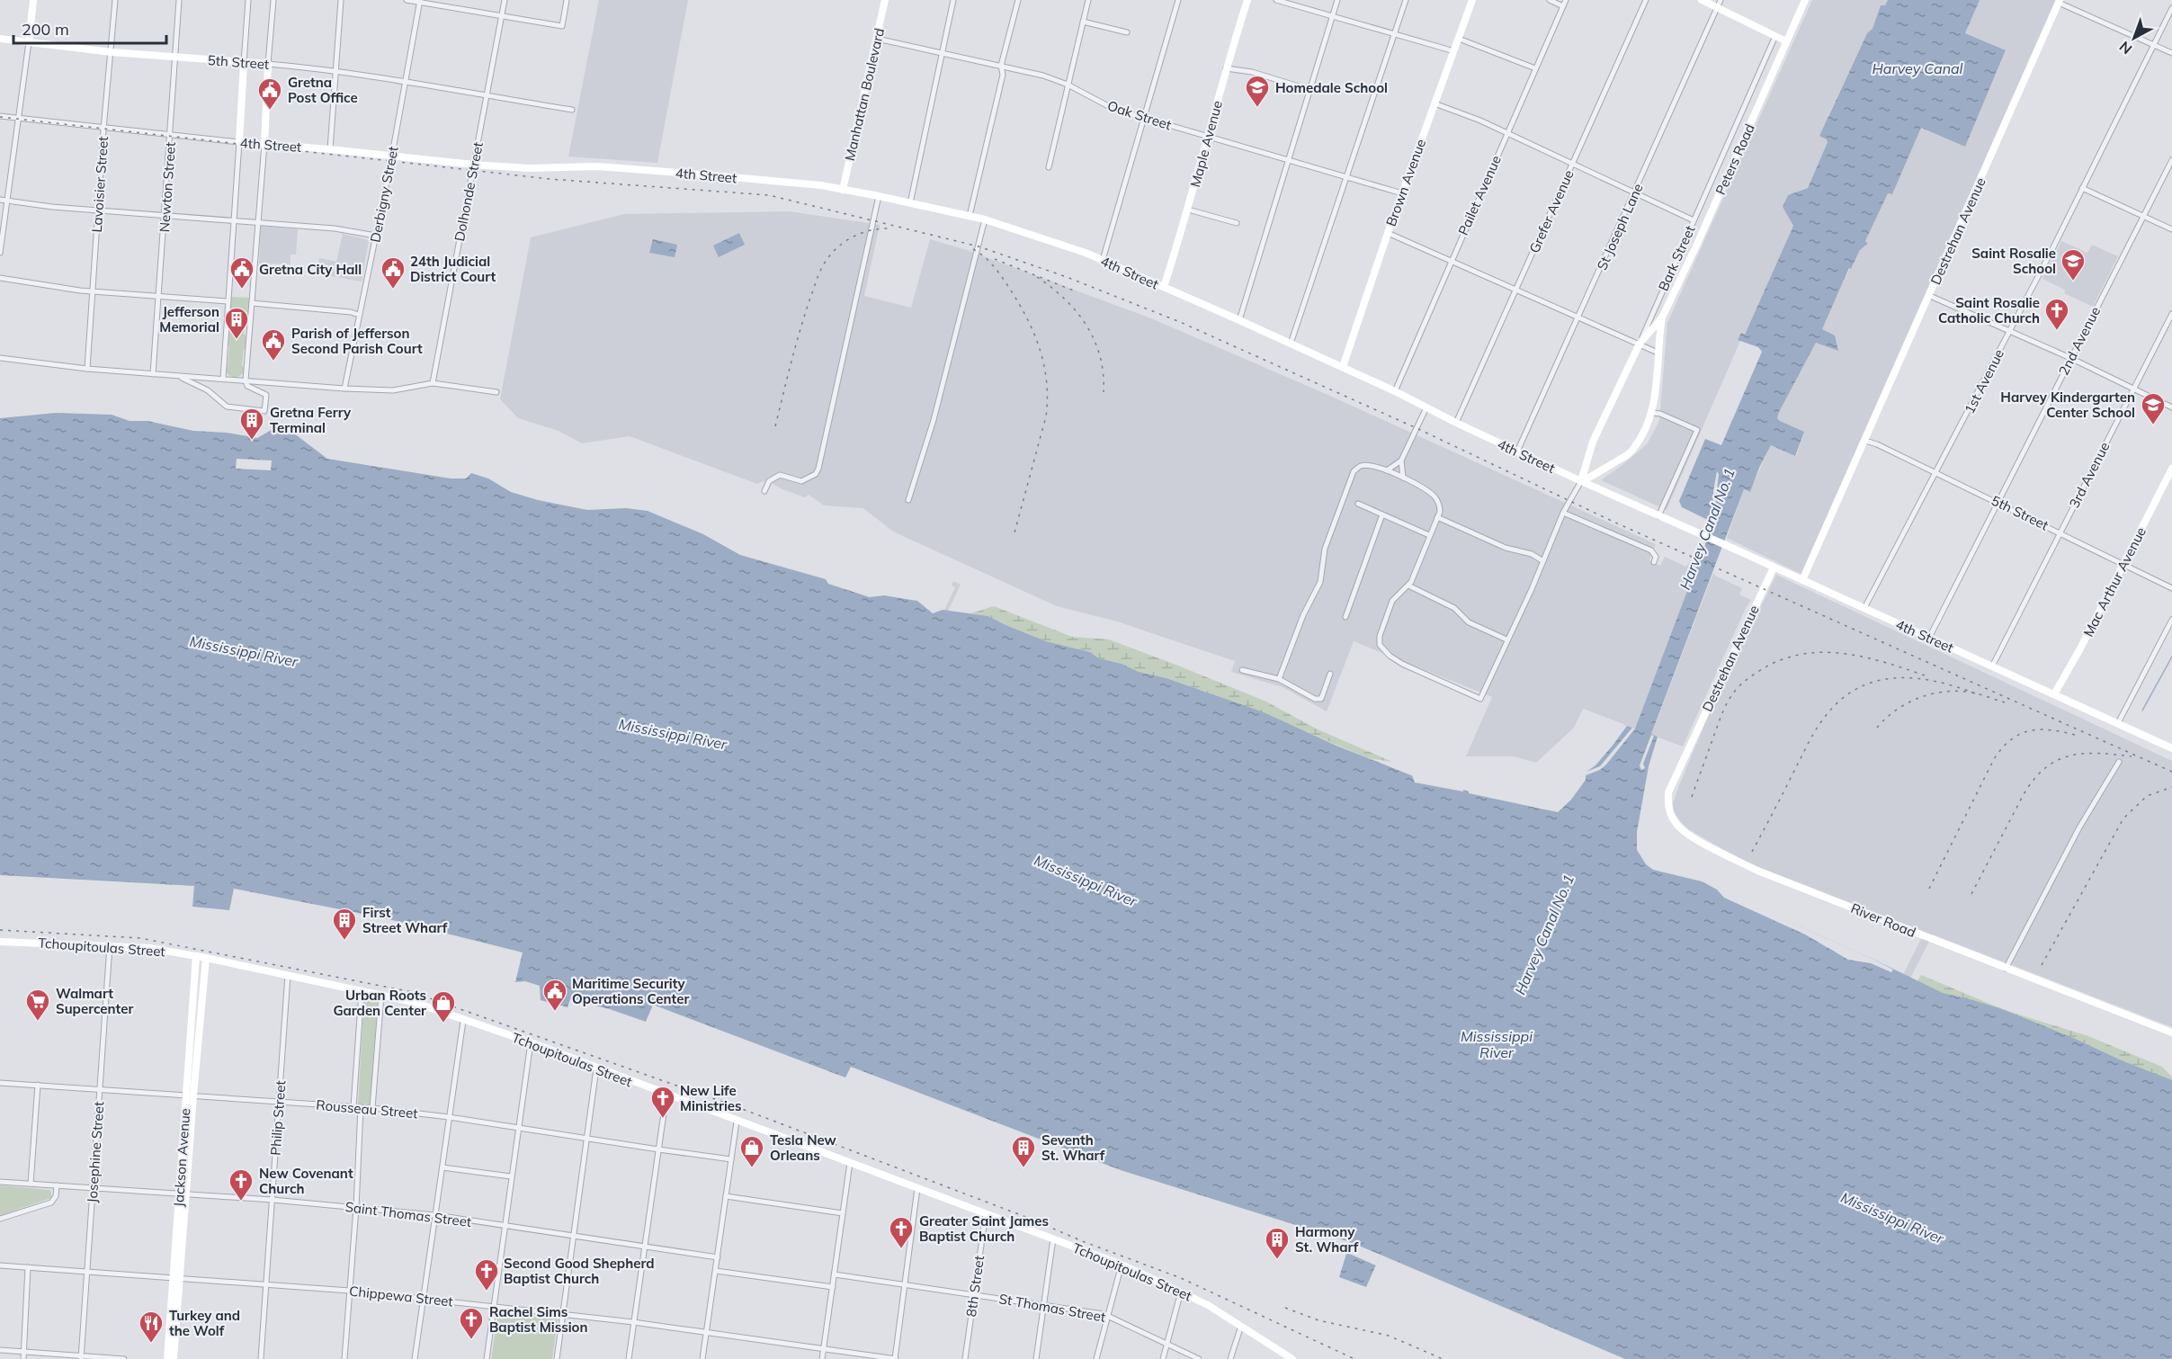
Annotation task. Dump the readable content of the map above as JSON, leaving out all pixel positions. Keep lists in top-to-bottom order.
{
  "streets": {
    "main road": [
      "5th Street",
      "Manhattan Boulevard",
      "Maple Avenue",
      "4th Street",
      "Peters Road",
      "Brown Avenue",
      "Destrehan Avenue",
      "Bark Street",
      "Mac Arthur Avenue",
      "River Road",
      "Tchoupitoulas Street",
      "Jackson Avenue"
    ],
    "street": [
      "Oak Street",
      "Lavoisier Street",
      "Newton Street",
      "Dolhonde Street",
      "Derbigny Street",
      "Pailet Avenue",
      "Grefer Avenue",
      "St Joseph Lane",
      "2nd Avenue",
      "1st Avenue",
      "3rd Avenue",
      "Rousseau Street",
      "Philip Street",
      "Josephine Street",
      "Saint Thomas Street",
      "8th Street",
      "Chippewa Street",
      "St Thomas Street"
    ]
  },
  "crossings": [
    ["5th Street", "Lavoisier Street"],
    ["5th Street", "Newton Street"],
    ["5th Street", "Dolhonde Street"],
    ["5th Street", "Derbigny Street"],
    ["5th Street", "Destrehan Avenue"],
    ["5th Street", "2nd Avenue"],
    ["5th Street", "1st Avenue"],
    ["5th Street", "3rd Avenue"],
    ["5th Street", "Mac Arthur Avenue"],
    ["Manhattan Boulevard", "Oak Street"],
    ["Manhattan Boulevard", "4th Street"],
    ["Oak Street", "Maple Avenue"],
    ["Oak Street", "Brown Avenue"],
    ["Maple Avenue", "4th Street"],
    ["4th Street", "Peters Road"],
    ["4th Street", "Brown Avenue"],
    ["4th Street", "Lavoisier Street"],
    ["4th Street", "Newton Street"],
    ["4th Street", "Dolhonde Street"],
    ["4th Street", "Derbigny Street"],
    ["4th Street", "Pailet Avenue"],
    ["4th Street", "Grefer Avenue"],
    ["4th Street", "St Joseph Lane"],
    ["4th Street", "Destrehan Avenue"],
    ["4th Street", "Bark Street"],
    ["4th Street", "2nd Avenue"],
    ["4th Street", "1st Avenue"],
    ["4th Street", "3rd Avenue"],
    ["4th Street", "Mac Arthur Avenue"],
    ["Peters Road", "Bark Street"],
    ["Destrehan Avenue", "River Road"],
    ["Tchoupitoulas Street", "Philip Street"],
    ["Tchoupitoulas Street", "Josephine Street"],
    ["Tchoupitoulas Street", "Jackson Avenue"],
    ["Tchoupitoulas Street", "8th Street"],
    ["Rousseau Street", "Philip Street"],
    ["Rousseau Street", "Josephine Street"],
    ["Rousseau Street", "Jackson Avenue"],
    ["Philip Street", "Saint Thomas Street"],
    ["Philip Street", "Chippewa Street"],
    ["Josephine Street", "Saint Thomas Street"],
    ["Josephine Street", "Chippewa Street"],
    ["Jackson Avenue", "Saint Thomas Street"],
    ["Jackson Avenue", "Chippewa Street"],
    ["8th Street", "St Thomas Street"]
  ],
  "water": ["Harvey Canal", "Harvey Canal No. 1", "Mississippi River"],
  "places": {
    "school or university": ["Homedale School", "Saint Rosalie School", "Harvey Kindergarten Center School"],
    "public building": [
      "Gretna Post Office",
      "Gretna City Hall",
      "24th Judicial District Court",
      "Parish of Jefferson Second Parish Court",
      "Maritime Security Operations Center"
    ],
    "church": [
      "Saint Rosalie Catholic Church",
      "New Life Ministries",
      "New Covenant Church",
      "Greater Saint James Baptist Church",
      "Second Good Shepherd Baptist Church",
      "Rachel Sims Baptist Mission"
    ],
    "building": [
      "Jefferson Memorial",
      "Gretna Ferry Terminal",
      "First Street Wharf",
      "Seventh St. Wharf",
      "Harmony St. Wharf"
    ],
    "supermarket": ["Walmart Supercenter"],
    "shop": ["Urban Roots Garden Center", "Tesla New Orleans"],
    "restaurant": ["Turkey and the Wolf"]
  },
  "scale_bar": "200 m",
  "north": "bottom left"
}
